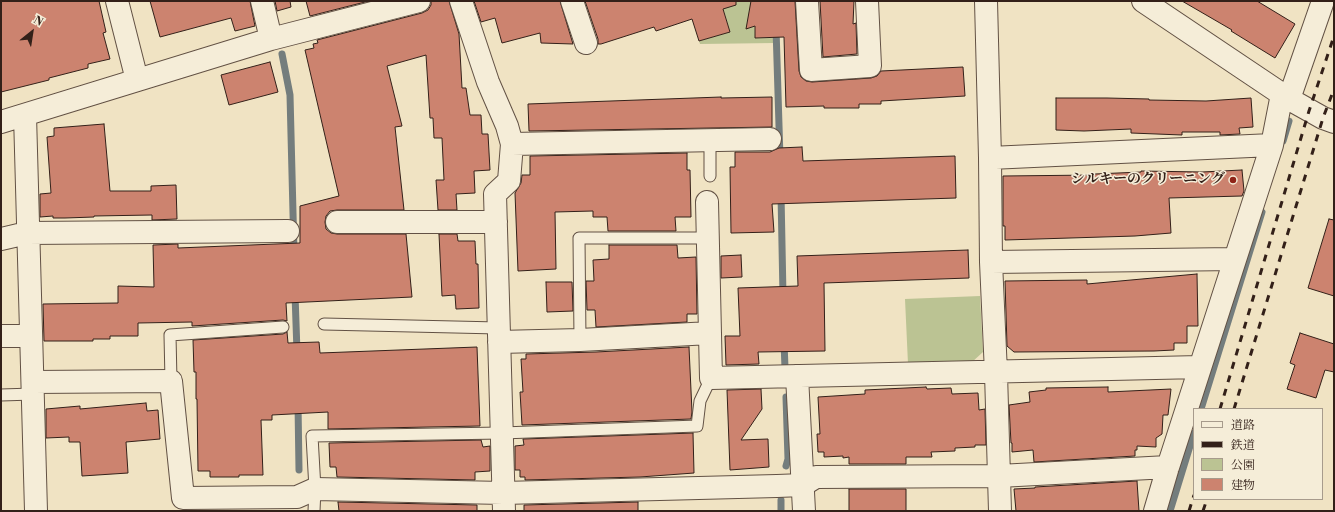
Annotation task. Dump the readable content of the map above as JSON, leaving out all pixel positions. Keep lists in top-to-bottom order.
{
  "places": ["シルキーのクリーニング"],
  "legend": [
    "道路",
    "鉄道",
    "公園",
    "建物"
  ],
  "north": "top right"
}
